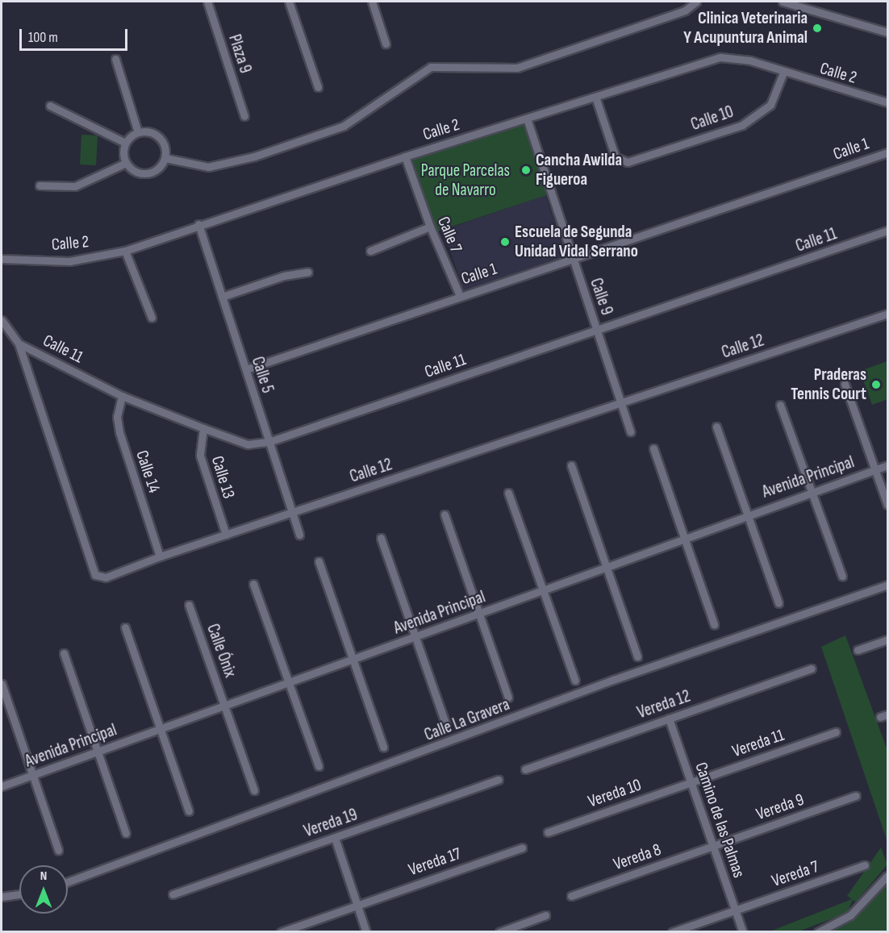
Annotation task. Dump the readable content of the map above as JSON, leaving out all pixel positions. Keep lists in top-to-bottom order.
{
  "streets": {
    "street": [
      "Plaza 9",
      "Calle 2",
      "Calle 10",
      "Calle 1",
      "Calle 7",
      "Calle 11",
      "Calle 9",
      "Calle 12",
      "Calle 5",
      "Calle 14",
      "Calle 13",
      "Avenida Principal",
      "Calle Ónix",
      "Vereda 12",
      "Calle La Gravera",
      "Vereda 11",
      "Vereda 10",
      "Vereda 9",
      "Camino de las Palmas",
      "Vereda 19",
      "Vereda 8",
      "Vereda 17",
      "Vereda 7"
    ]
  },
  "crossings": [
    ["Calle 2", "Calle 10"],
    ["Calle 2", "Calle 7"],
    ["Calle 2", "Calle 9"],
    ["Calle 2", "Calle 5"],
    ["Calle 1", "Calle 7"],
    ["Calle 1", "Calle 9"],
    ["Calle 1", "Calle 5"],
    ["Calle 11", "Calle 9"],
    ["Calle 11", "Calle 12"],
    ["Calle 11", "Calle 5"],
    ["Calle 11", "Calle 14"],
    ["Calle 11", "Calle 13"],
    ["Calle 9", "Calle 12"],
    ["Calle 12", "Calle 5"],
    ["Calle 12", "Calle 14"],
    ["Calle 12", "Calle 13"],
    ["Avenida Principal", "Calle Ónix"],
    ["Vereda 12", "Camino de las Palmas"],
    ["Vereda 11", "Vereda 10"],
    ["Vereda 11", "Camino de las Palmas"],
    ["Vereda 10", "Camino de las Palmas"],
    ["Vereda 9", "Camino de las Palmas"],
    ["Vereda 9", "Vereda 8"],
    ["Camino de las Palmas", "Vereda 8"],
    ["Camino de las Palmas", "Vereda 7"]
  ],
  "parks": ["Parque Parcelas de Navarro"],
  "places": [
    "Clinica Veterinaria Y Acupuntura Animal",
    "Cancha Awilda Figueroa",
    "Escuela de Segunda Unidad Vidal Serrano",
    "Praderas Tennis Court"
  ],
  "scale_bar": "100 m",
  "north": "top"
}
